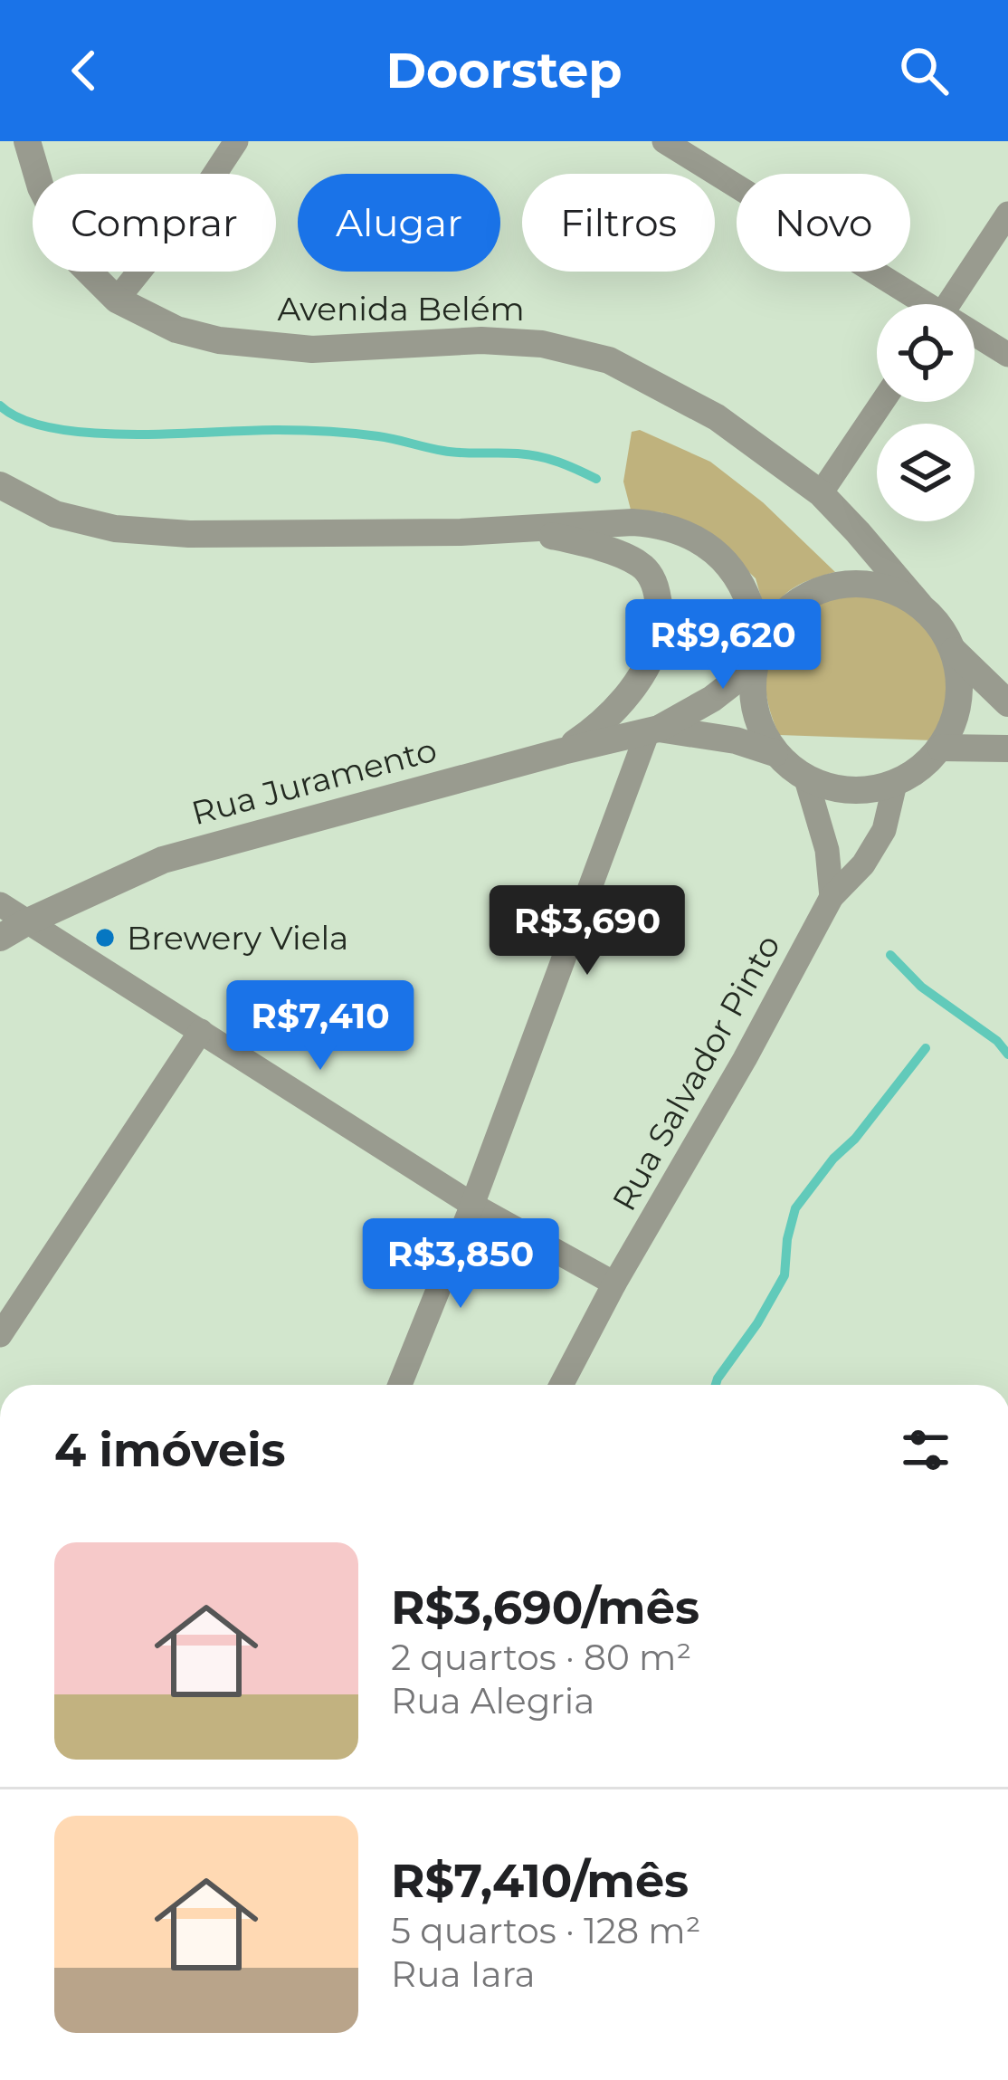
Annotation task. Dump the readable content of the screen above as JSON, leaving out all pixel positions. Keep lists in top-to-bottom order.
{
  "streets": {
    "street": ["Avenida Belém", "Rua Juramento", "Rua Salvador Pinto"]
  },
  "crossings": [
    ["Avenida Belém", "Rua Juramento"],
    ["Avenida Belém", "Rua Salvador Pinto"],
    ["Rua Juramento", "Rua Salvador Pinto"]
  ],
  "places": ["Brewery Viela"],
  "page": {
    "header": "Doorstep",
    "chip": [
      "Comprar",
      "Alugar",
      "Filtros",
      "Novo"
    ],
    "price": [
      "R$9,620",
      "R$3,690",
      "R$7,410",
      "R$3,850"
    ],
    "heading": "4 imóveis",
    "list": [
      {
        "name": "R$3,690/mês",
        "note": "2 quartos · 80 m² · Rua Alegria"
      },
      {
        "name": "R$7,410/mês",
        "note": "5 quartos · 128 m² · Rua Iara"
      }
    ]
  }
}
